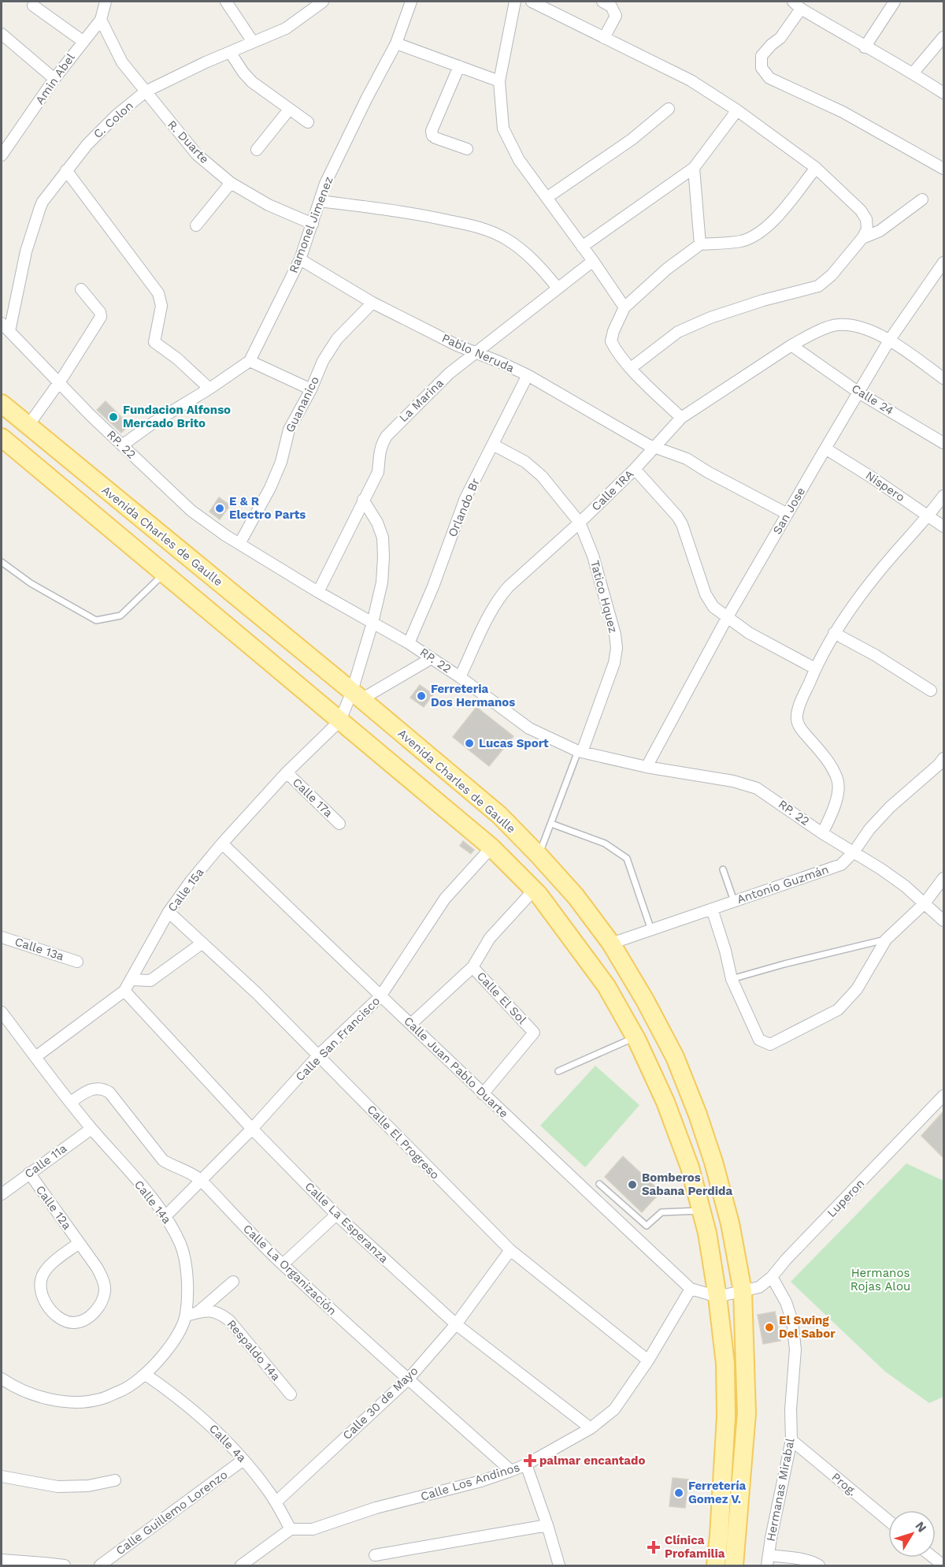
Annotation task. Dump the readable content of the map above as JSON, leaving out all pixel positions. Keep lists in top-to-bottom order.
{
  "streets": {
    "main road": ["Avenida Charles de Gaulle"],
    "street": [
      "Amin Abel",
      "C. Colon",
      "R. Duarte",
      "Ramonel Jimenez",
      "Pablo Neruda",
      "Calle 24",
      "La Marina",
      "Guananico",
      "RP. 22",
      "Nispero",
      "Calle 1RA",
      "Orlando Br",
      "San Jose",
      "Tatico Hquez",
      "Calle 17a",
      "Antonio Guzmán",
      "Calle 15a",
      "Calle 13a",
      "Calle El Sol",
      "Calle San Francisco",
      "Calle Juan Pablo Duarte",
      "Calle El Progreso",
      "Calle 11a",
      "Luperon",
      "Calle 14a",
      "Calle 12a",
      "Calle La Esperanza",
      "Calle La Organización",
      "Respaldo 14a",
      "Calle 30 de Mayo",
      "Calle 4a",
      "Calle Los Andinos",
      "Prog.",
      "Hermanas Mirabal",
      "Calle Guillemo Lorenzo"
    ]
  },
  "crossings": [
    ["Amin Abel", "R. Duarte"],
    ["C. Colon", "R. Duarte"],
    ["C. Colon", "RP. 22"],
    ["R. Duarte", "Ramonel Jimenez"],
    ["Ramonel Jimenez", "Pablo Neruda"],
    ["Ramonel Jimenez", "RP. 22"],
    ["Pablo Neruda", "La Marina"],
    ["Pablo Neruda", "Guananico"],
    ["Pablo Neruda", "Calle 1RA"],
    ["Pablo Neruda", "Orlando Br"],
    ["Pablo Neruda", "San Jose"],
    ["Calle 24", "Calle 1RA"],
    ["Calle 24", "San Jose"],
    ["La Marina", "RP. 22"],
    ["Guananico", "RP. 22"],
    ["RP. 22", "Calle 1RA"],
    ["RP. 22", "Orlando Br"],
    ["RP. 22", "San Jose"],
    ["RP. 22", "Tatico Hquez"],
    ["RP. 22", "Antonio Guzmán"],
    ["Nispero", "San Jose"],
    ["Calle 1RA", "San Jose"],
    ["Calle 1RA", "Tatico Hquez"],
    ["Orlando Br", "Tatico Hquez"],
    ["Avenida Charles de Gaulle", "Antonio Guzmán"],
    ["Avenida Charles de Gaulle", "Luperon"],
    ["Calle 17a", "Calle 15a"],
    ["Calle 15a", "Calle Juan Pablo Duarte"],
    ["Calle 15a", "Calle El Progreso"],
    ["Calle 15a", "Calle 14a"],
    ["Calle 15a", "Calle La Esperanza"],
    ["Calle El Sol", "Calle Juan Pablo Duarte"],
    ["Calle San Francisco", "Calle Juan Pablo Duarte"],
    ["Calle San Francisco", "Calle El Progreso"],
    ["Calle San Francisco", "Calle 14a"],
    ["Calle San Francisco", "Calle La Esperanza"],
    ["Calle San Francisco", "Calle La Organización"],
    ["Calle Juan Pablo Duarte", "Calle Los Andinos"],
    ["Calle El Progreso", "Calle 30 de Mayo"],
    ["Calle El Progreso", "Calle Los Andinos"],
    ["Calle 11a", "Calle 14a"],
    ["Calle 11a", "Calle 12a"],
    ["Luperon", "Hermanas Mirabal"],
    ["Calle 14a", "Calle La Organización"],
    ["Calle 14a", "Respaldo 14a"],
    ["Calle 14a", "Calle 4a"],
    ["Calle La Esperanza", "Calle 30 de Mayo"],
    ["Calle La Esperanza", "Calle Los Andinos"],
    ["Calle La Organización", "Calle 30 de Mayo"],
    ["Calle La Organización", "Calle Los Andinos"],
    ["Calle 30 de Mayo", "Calle 4a"],
    ["Calle 4a", "Calle Los Andinos"],
    ["Calle 4a", "Calle Guillemo Lorenzo"],
    ["Prog.", "Hermanas Mirabal"]
  ],
  "parks": ["Hermanos Rojas Alou"],
  "places": {
    "other": [
      "Fundacion Alfonso Mercado Brito",
      "E & R Electro Parts",
      "Ferreteria Dos Hermanos",
      "Lucas Sport",
      "Bomberos Sabana Perdida",
      "El Swing Del Sabor",
      "Ferretería Gomez V."
    ],
    "health": ["palmar encantado", "Clínica Profamilia"]
  },
  "north": "top right"
}
